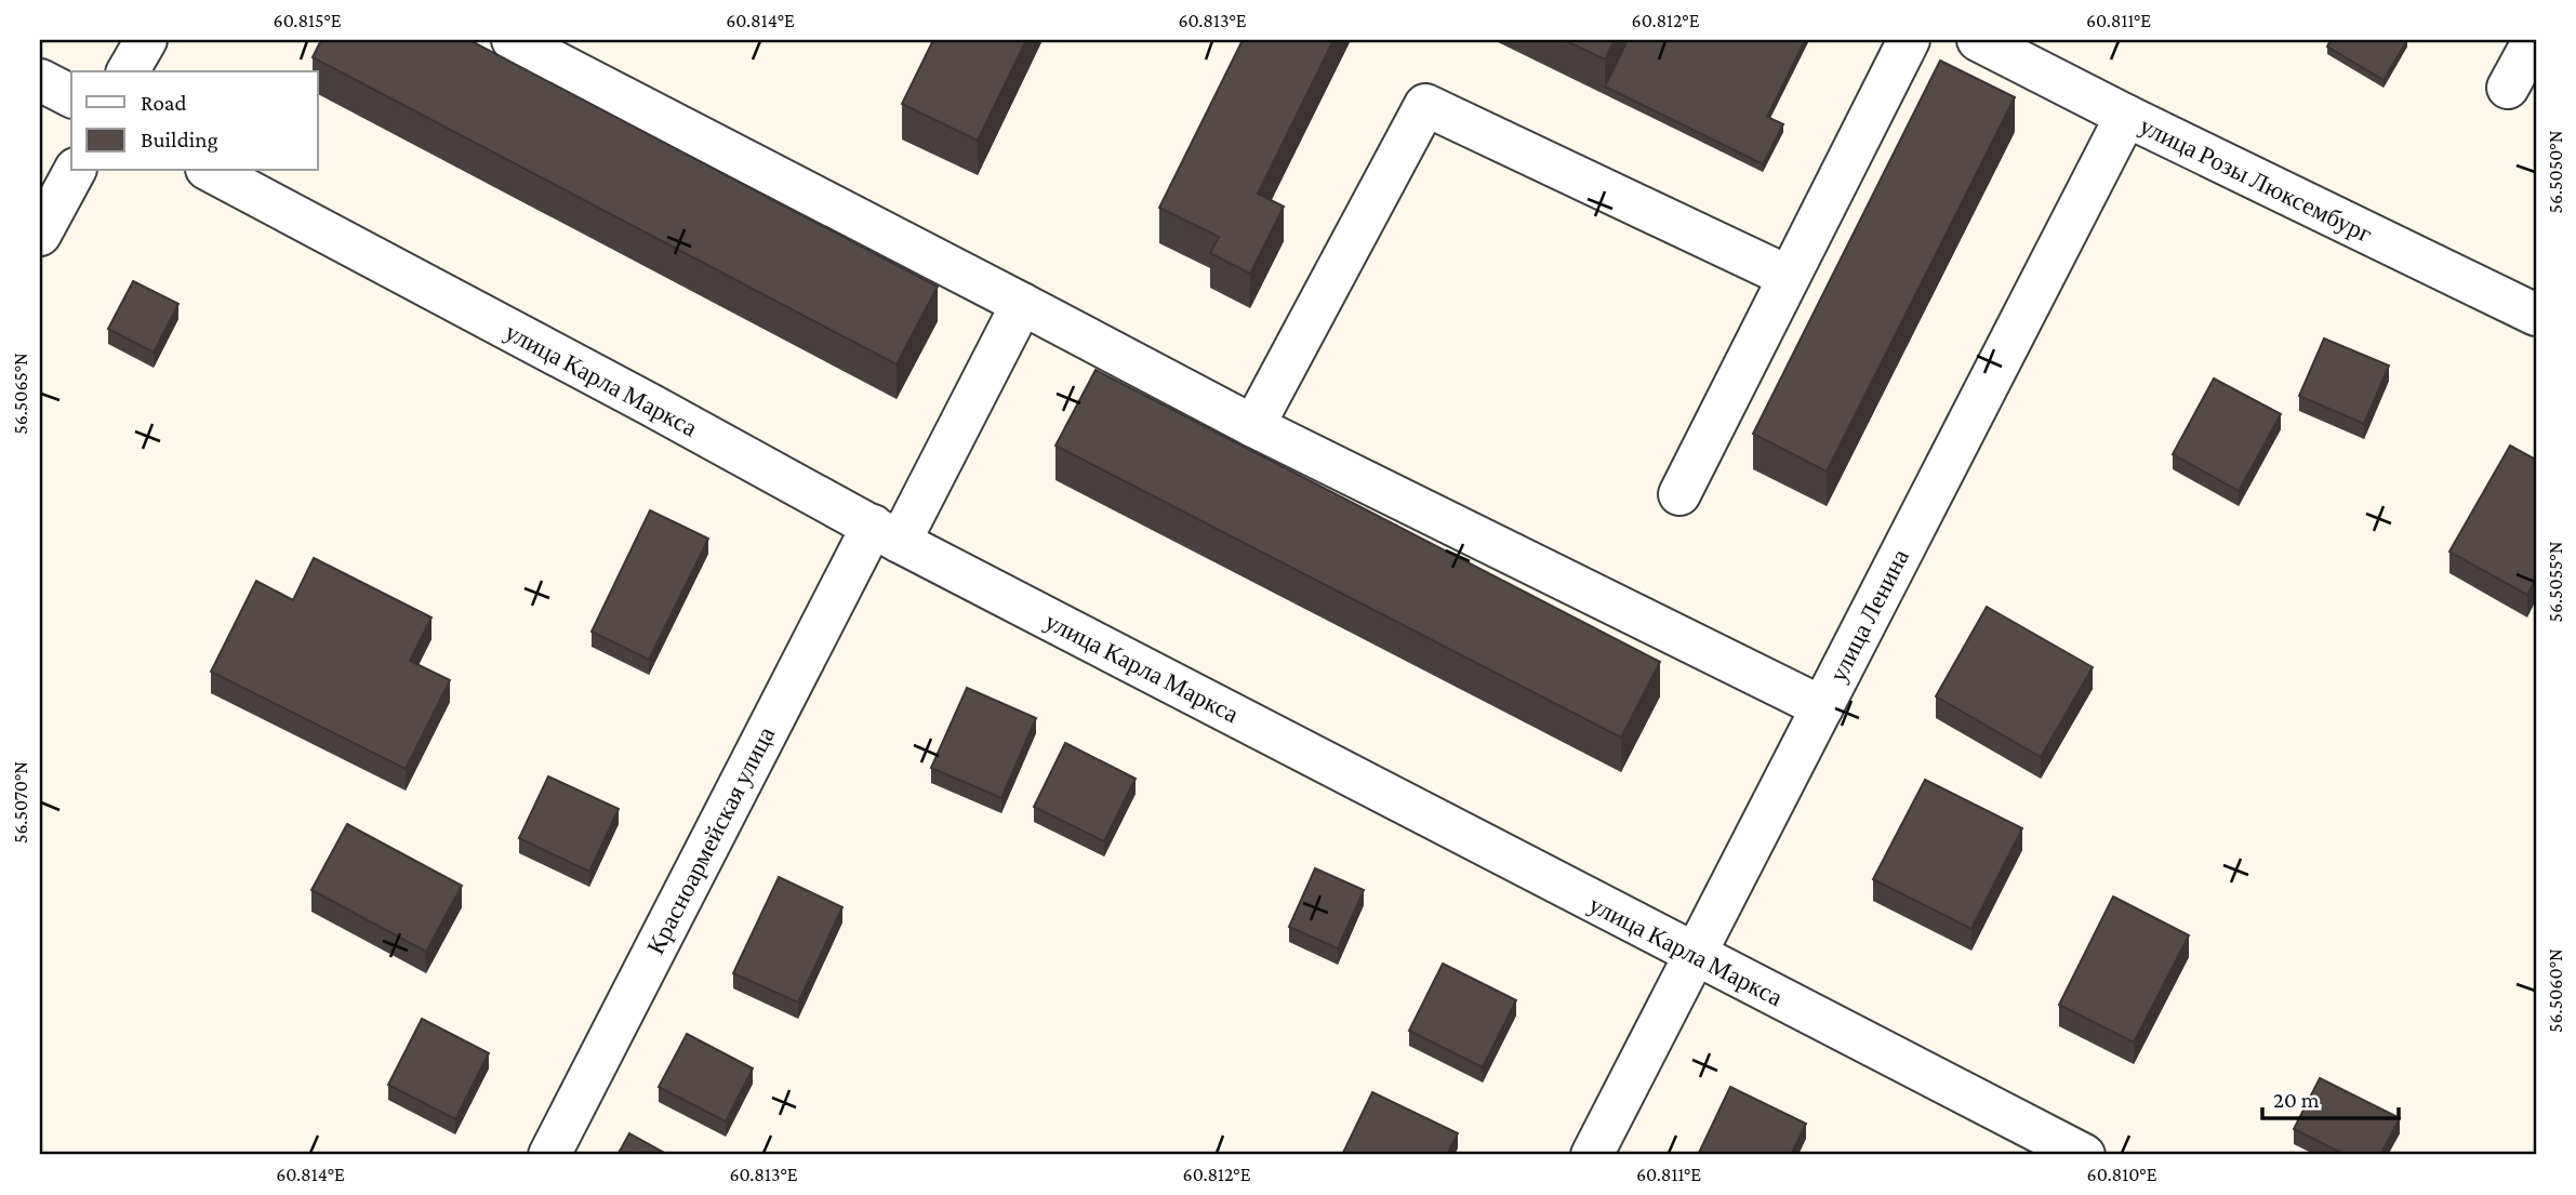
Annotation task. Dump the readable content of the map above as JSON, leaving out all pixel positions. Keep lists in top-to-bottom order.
{
  "streets": {
    "street": [
      "улица Розы Люксембург",
      "улица Карла Маркса",
      "улица Ленина",
      "Красноармейская улица"
    ]
  },
  "crossings": [
    ["улица Розы Люксембург", "улица Ленина"],
    ["улица Карла Маркса", "улица Ленина"],
    ["улица Карла Маркса", "Красноармейская улица"]
  ],
  "legend": ["Road", "Building"],
  "scale_bar": "20 m",
  "coordinates": [
    "60.815°E",
    "60.814°E",
    "60.813°E",
    "60.812°E",
    "60.811°E",
    "56.5050°N",
    "56.5065°N",
    "56.5055°N",
    "56.5070°N",
    "56.5060°N",
    "60.810°E"
  ]
}
